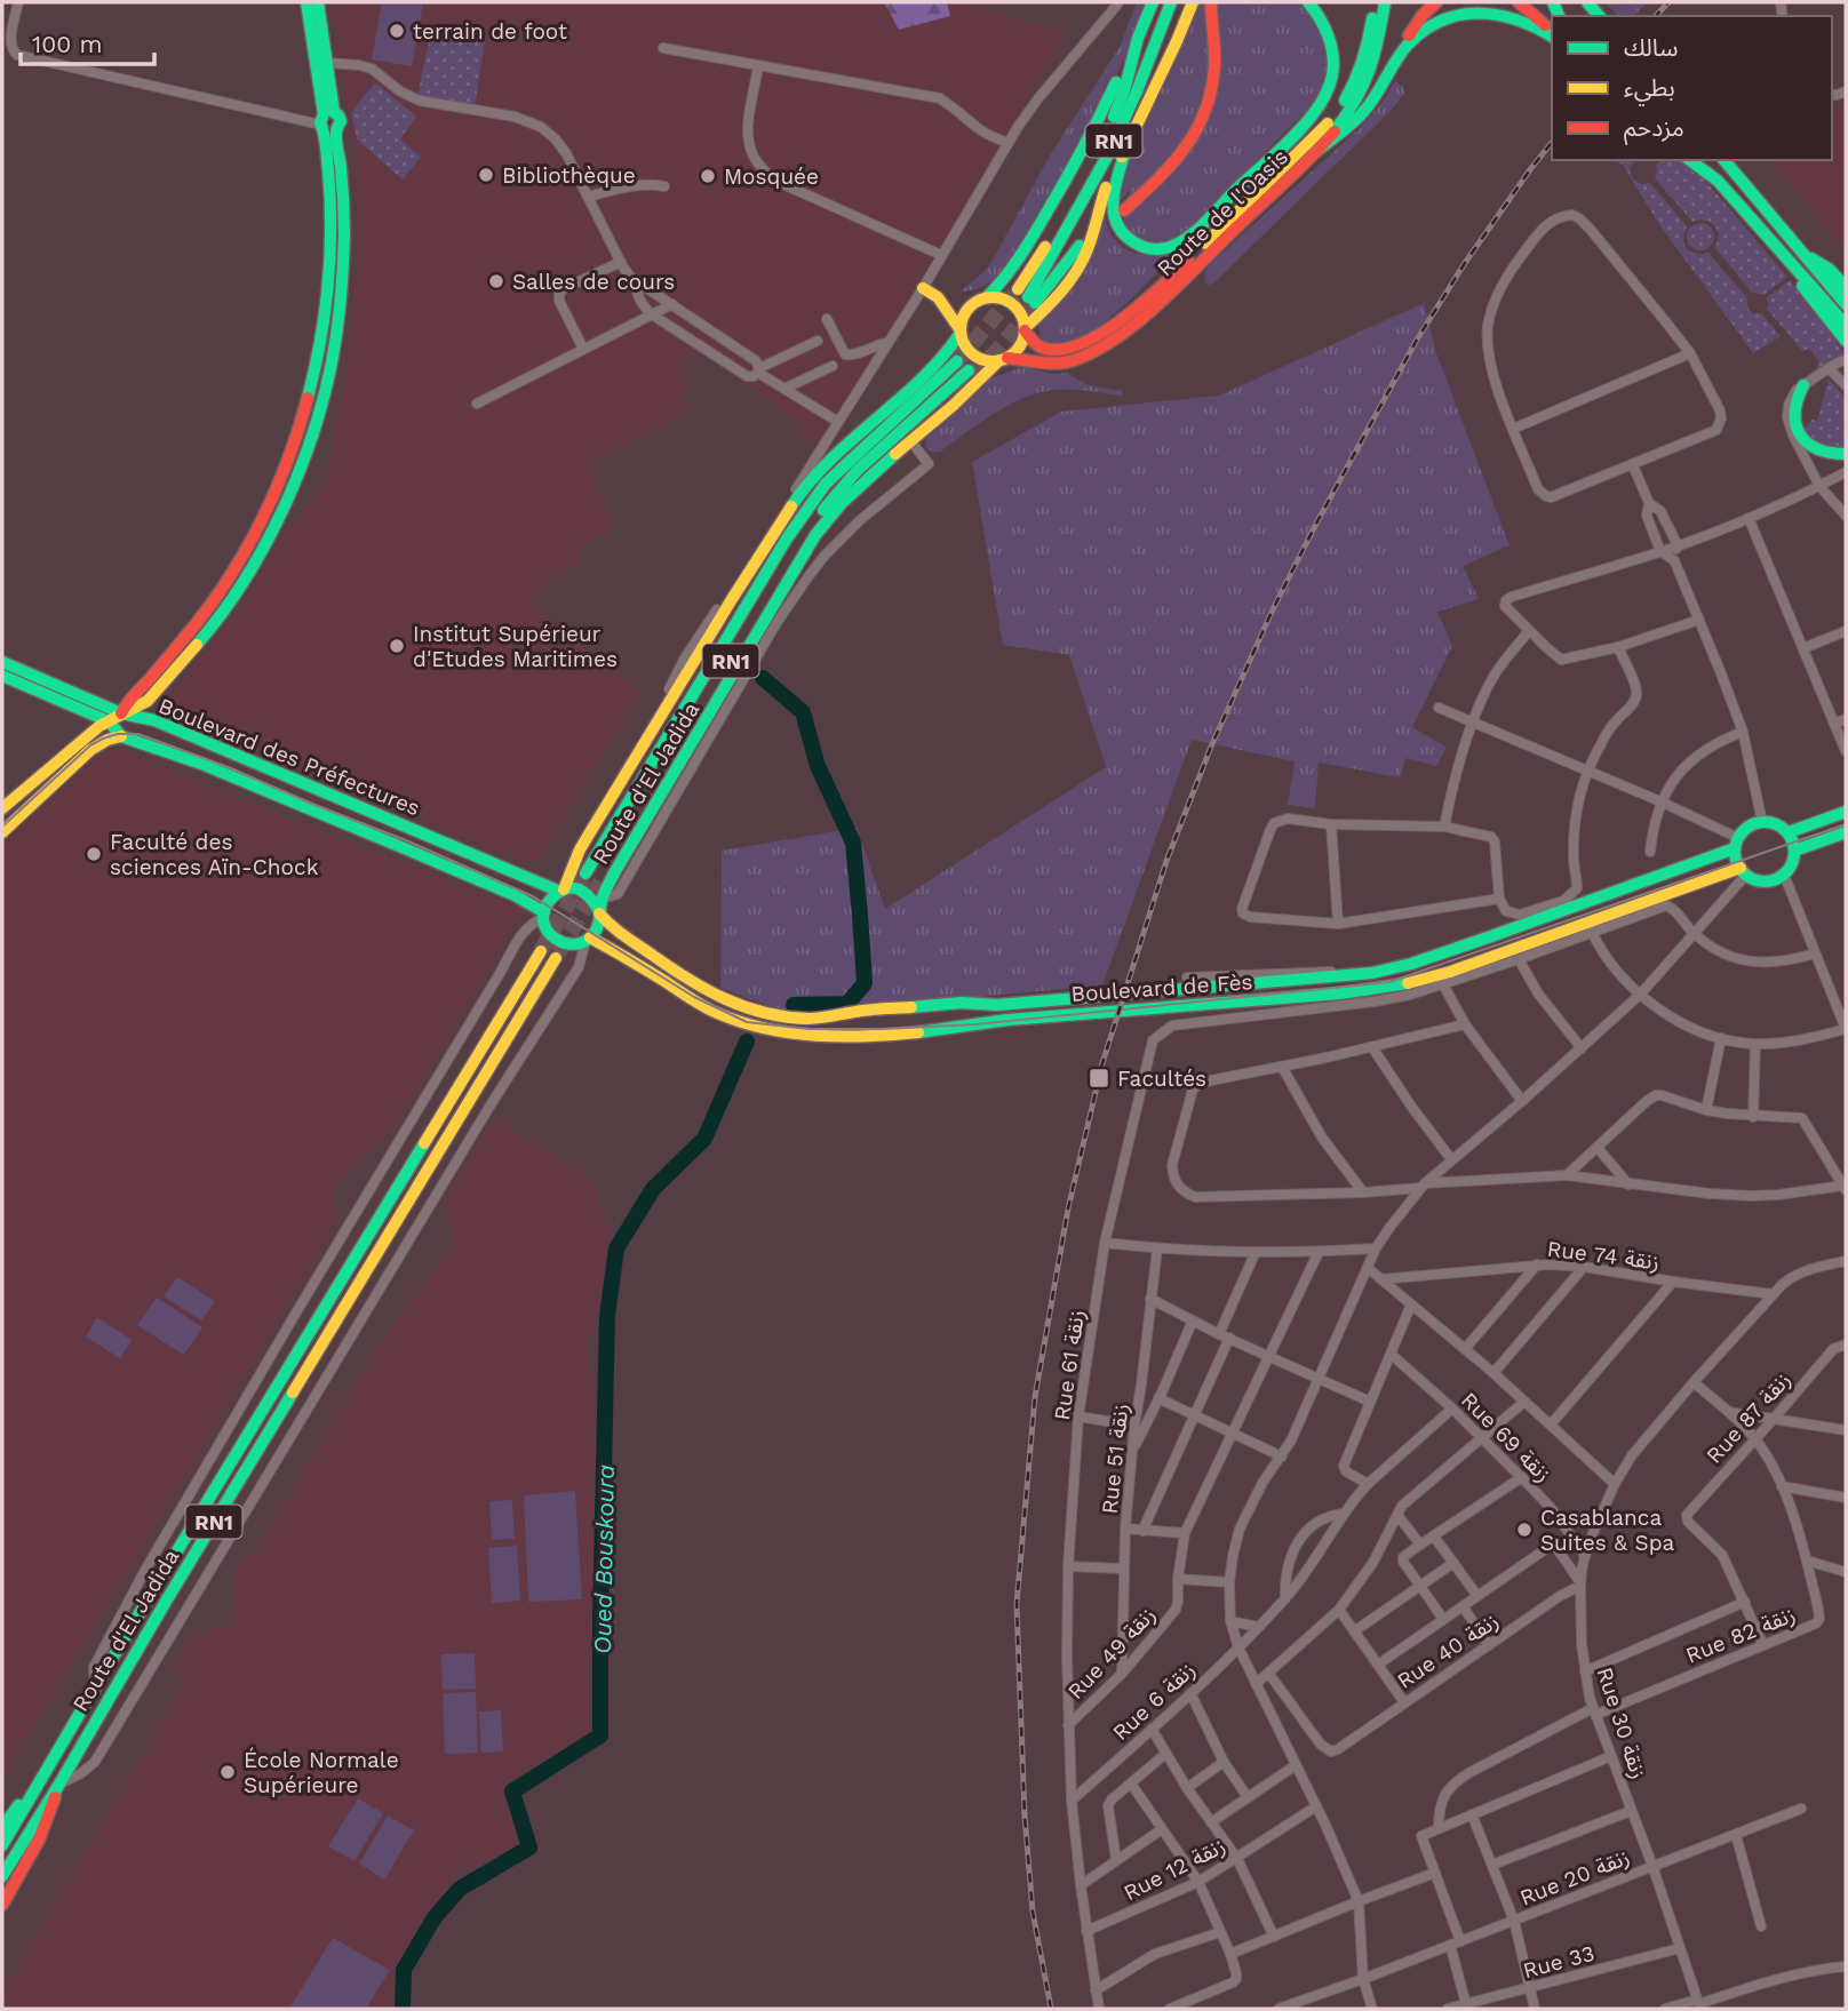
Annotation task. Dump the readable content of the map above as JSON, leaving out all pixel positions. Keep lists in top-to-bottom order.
{
  "streets": {
    "main road": [
      "RN1",
      "Route de l'Oasis",
      "Boulevard des Préfectures",
      "Route d'El Jadida",
      "Boulevard de Fès"
    ],
    "street": [
      "Rue 74 زنقة",
      "Rue 61 زنقة",
      "Rue 87 زنقة",
      "Rue 69 زنقة",
      "Rue 51 زنقة",
      "Rue 82 زنقة",
      "Rue 40 زنقة",
      "Rue 49 زنقة",
      "Rue 6 زنقة",
      "Rue 30 زنقة",
      "Rue 12 زنقة",
      "Rue 20 زنقة",
      "Rue 33"
    ]
  },
  "crossings": [
    ["RN1", "Route d'El Jadida"],
    ["Route de l'Oasis", "Route d'El Jadida"],
    ["Boulevard des Préfectures", "Route d'El Jadida"],
    ["Boulevard des Préfectures", "Boulevard de Fès"],
    ["Route d'El Jadida", "Boulevard de Fès"],
    ["Rue 74 زنقة", "Rue 30 زنقة"],
    ["Rue 61 زنقة", "Rue 49 زنقة"],
    ["Rue 87 زنقة", "Rue 82 زنقة"],
    ["Rue 69 زنقة", "Rue 6 زنقة"],
    ["Rue 69 زنقة", "Rue 30 زنقة"],
    ["Rue 51 زنقة", "Rue 49 زنقة"],
    ["Rue 82 زنقة", "Rue 30 زنقة"],
    ["Rue 40 زنقة", "Rue 30 زنقة"],
    ["Rue 49 زنقة", "Rue 6 زنقة"],
    ["Rue 49 زنقة", "Rue 12 زنقة"],
    ["Rue 30 زنقة", "Rue 20 زنقة"],
    ["Rue 30 زنقة", "Rue 33"]
  ],
  "water": ["Oued Bouskoura"],
  "places": {
    "other": [
      "terrain de foot",
      "Bibliothèque",
      "Mosquée",
      "Salles de cours",
      "Institut Supérieur d'Etudes Maritimes",
      "Faculté des sciences Aïn-Chock",
      "Casablanca Suites & Spa",
      "École Normale Supérieure"
    ],
    "transit": ["Facultés"]
  },
  "legend": ["سالك", "بطيء", "مزدحم"],
  "scale_bar": "100 m"
}
